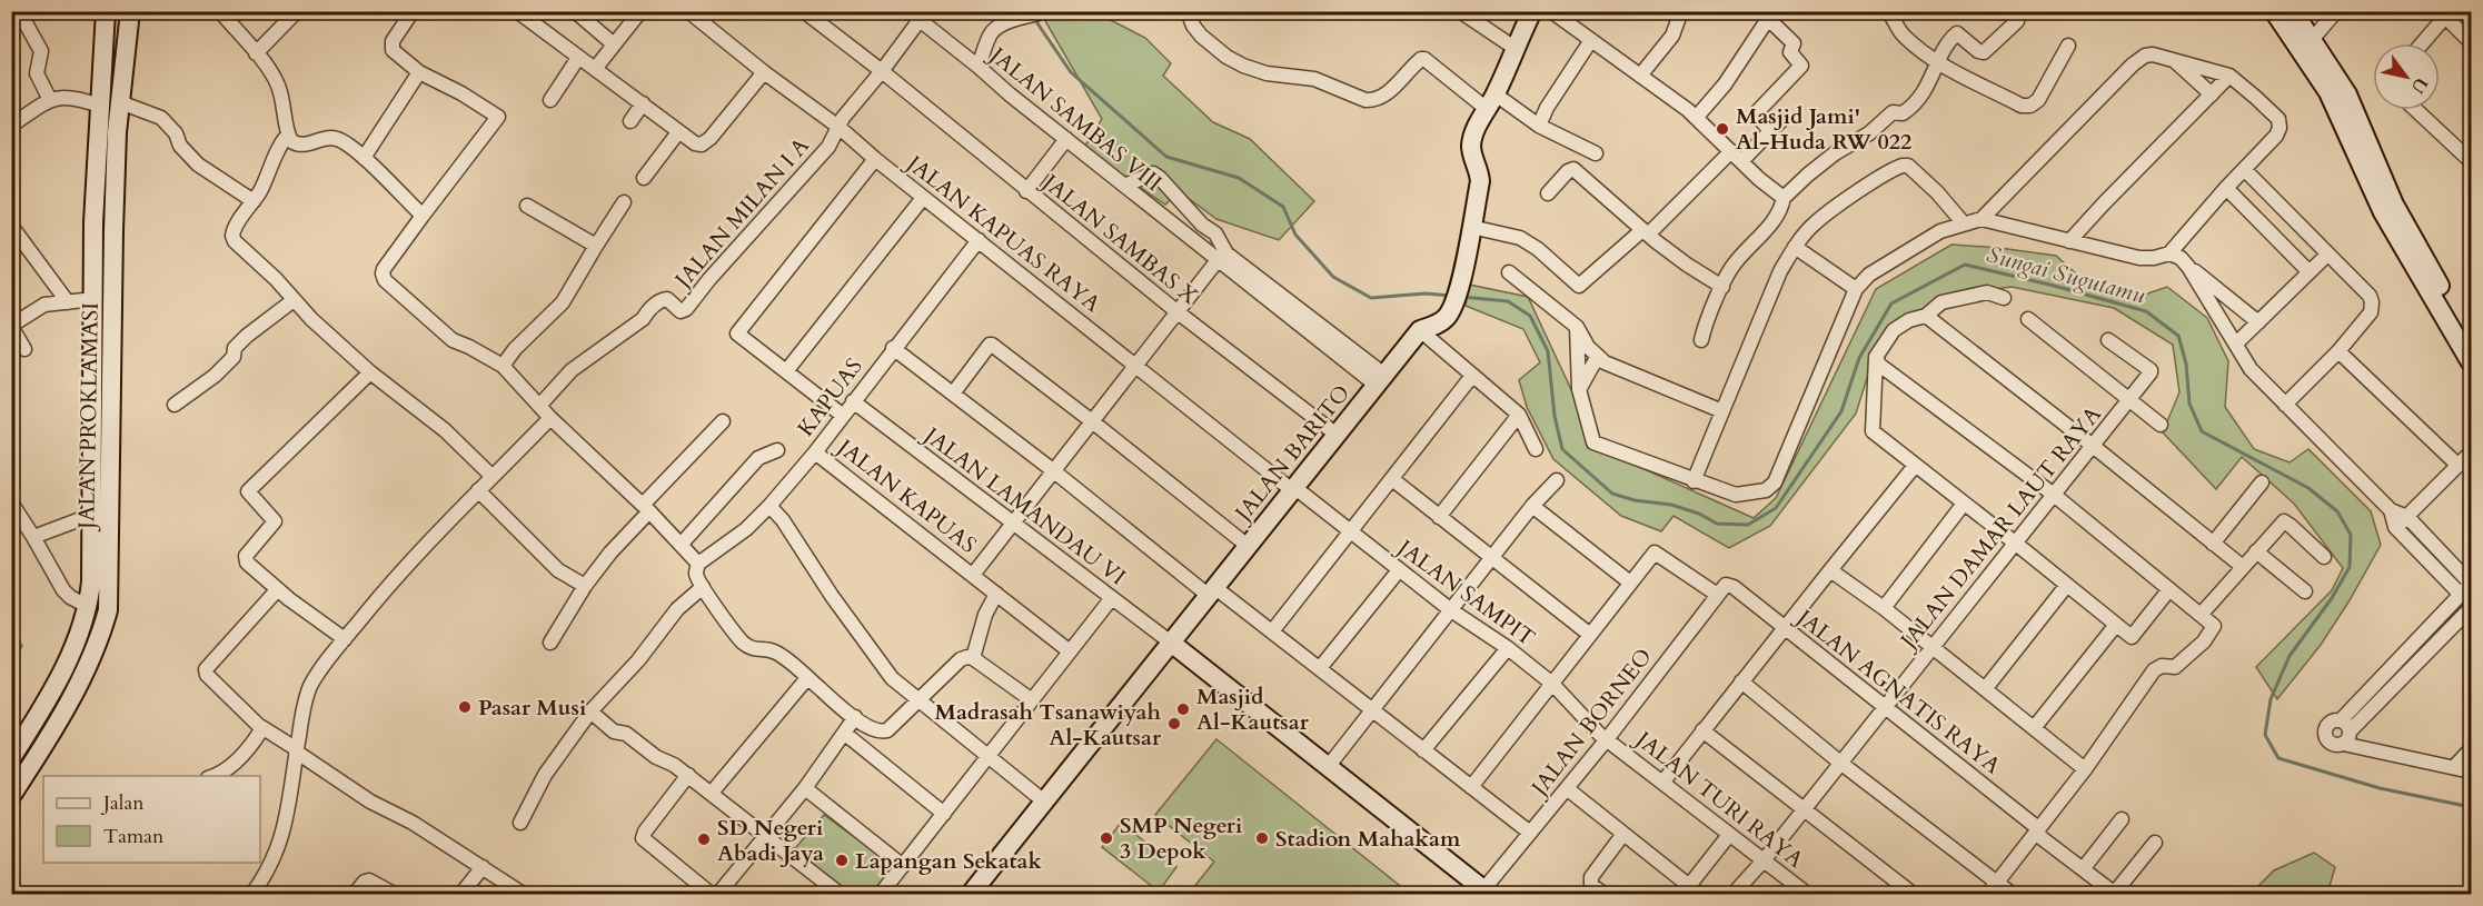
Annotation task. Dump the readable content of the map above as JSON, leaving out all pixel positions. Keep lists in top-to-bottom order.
{
  "streets": {
    "street": [
      "JALAN SAMBAS VIII",
      "JALAN MILAN I A",
      "JALAN KAPUAS RAYA",
      "JALAN SAMBAS X",
      "KAPUAS",
      "JALAN PROKLAMASI",
      "JALAN BARITO",
      "JALAN KAPUAS",
      "JALAN LAMANDAU VI",
      "JALAN DAMAR LAUT RAYA",
      "JALAN SAMPIT",
      "JALAN AGNATIS RAYA",
      "JALAN BORNEO",
      "JALAN TURI RAYA"
    ]
  },
  "crossings": [
    ["JALAN SAMBAS VIII", "JALAN BARITO"],
    ["JALAN SAMBAS VIII", "JALAN KAPUAS"],
    ["JALAN MILAN I A", "JALAN KAPUAS RAYA"],
    ["JALAN KAPUAS RAYA", "KAPUAS"],
    ["JALAN KAPUAS RAYA", "JALAN BARITO"],
    ["JALAN KAPUAS RAYA", "JALAN KAPUAS"],
    ["JALAN KAPUAS RAYA", "JALAN SAMPIT"],
    ["JALAN SAMBAS X", "JALAN BARITO"],
    ["JALAN SAMBAS X", "JALAN KAPUAS"],
    ["KAPUAS", "JALAN KAPUAS"],
    ["KAPUAS", "JALAN LAMANDAU VI"],
    ["JALAN BARITO", "JALAN LAMANDAU VI"],
    ["JALAN BARITO", "JALAN SAMPIT"],
    ["JALAN KAPUAS", "JALAN LAMANDAU VI"],
    ["JALAN DAMAR LAUT RAYA", "JALAN AGNATIS RAYA"],
    ["JALAN DAMAR LAUT RAYA", "JALAN TURI RAYA"],
    ["JALAN SAMPIT", "JALAN BORNEO"],
    ["JALAN SAMPIT", "JALAN TURI RAYA"],
    ["JALAN AGNATIS RAYA", "JALAN BORNEO"],
    ["JALAN BORNEO", "JALAN TURI RAYA"]
  ],
  "water": ["Sungai Sugutamu"],
  "places": [
    "Masjid Jami' Al-Huda RW 022",
    "Pasar Musi",
    "Masjid Al-Kautsar",
    "Madrasah Tsanawiyah Al-Kautsar",
    "SMP Negeri 3 Depok",
    "Stadion Mahakam",
    "SD Negeri Abadi Jaya",
    "Lapangan Sekatak"
  ],
  "legend": ["Jalan", "Taman"],
  "north": "bottom right"
}
